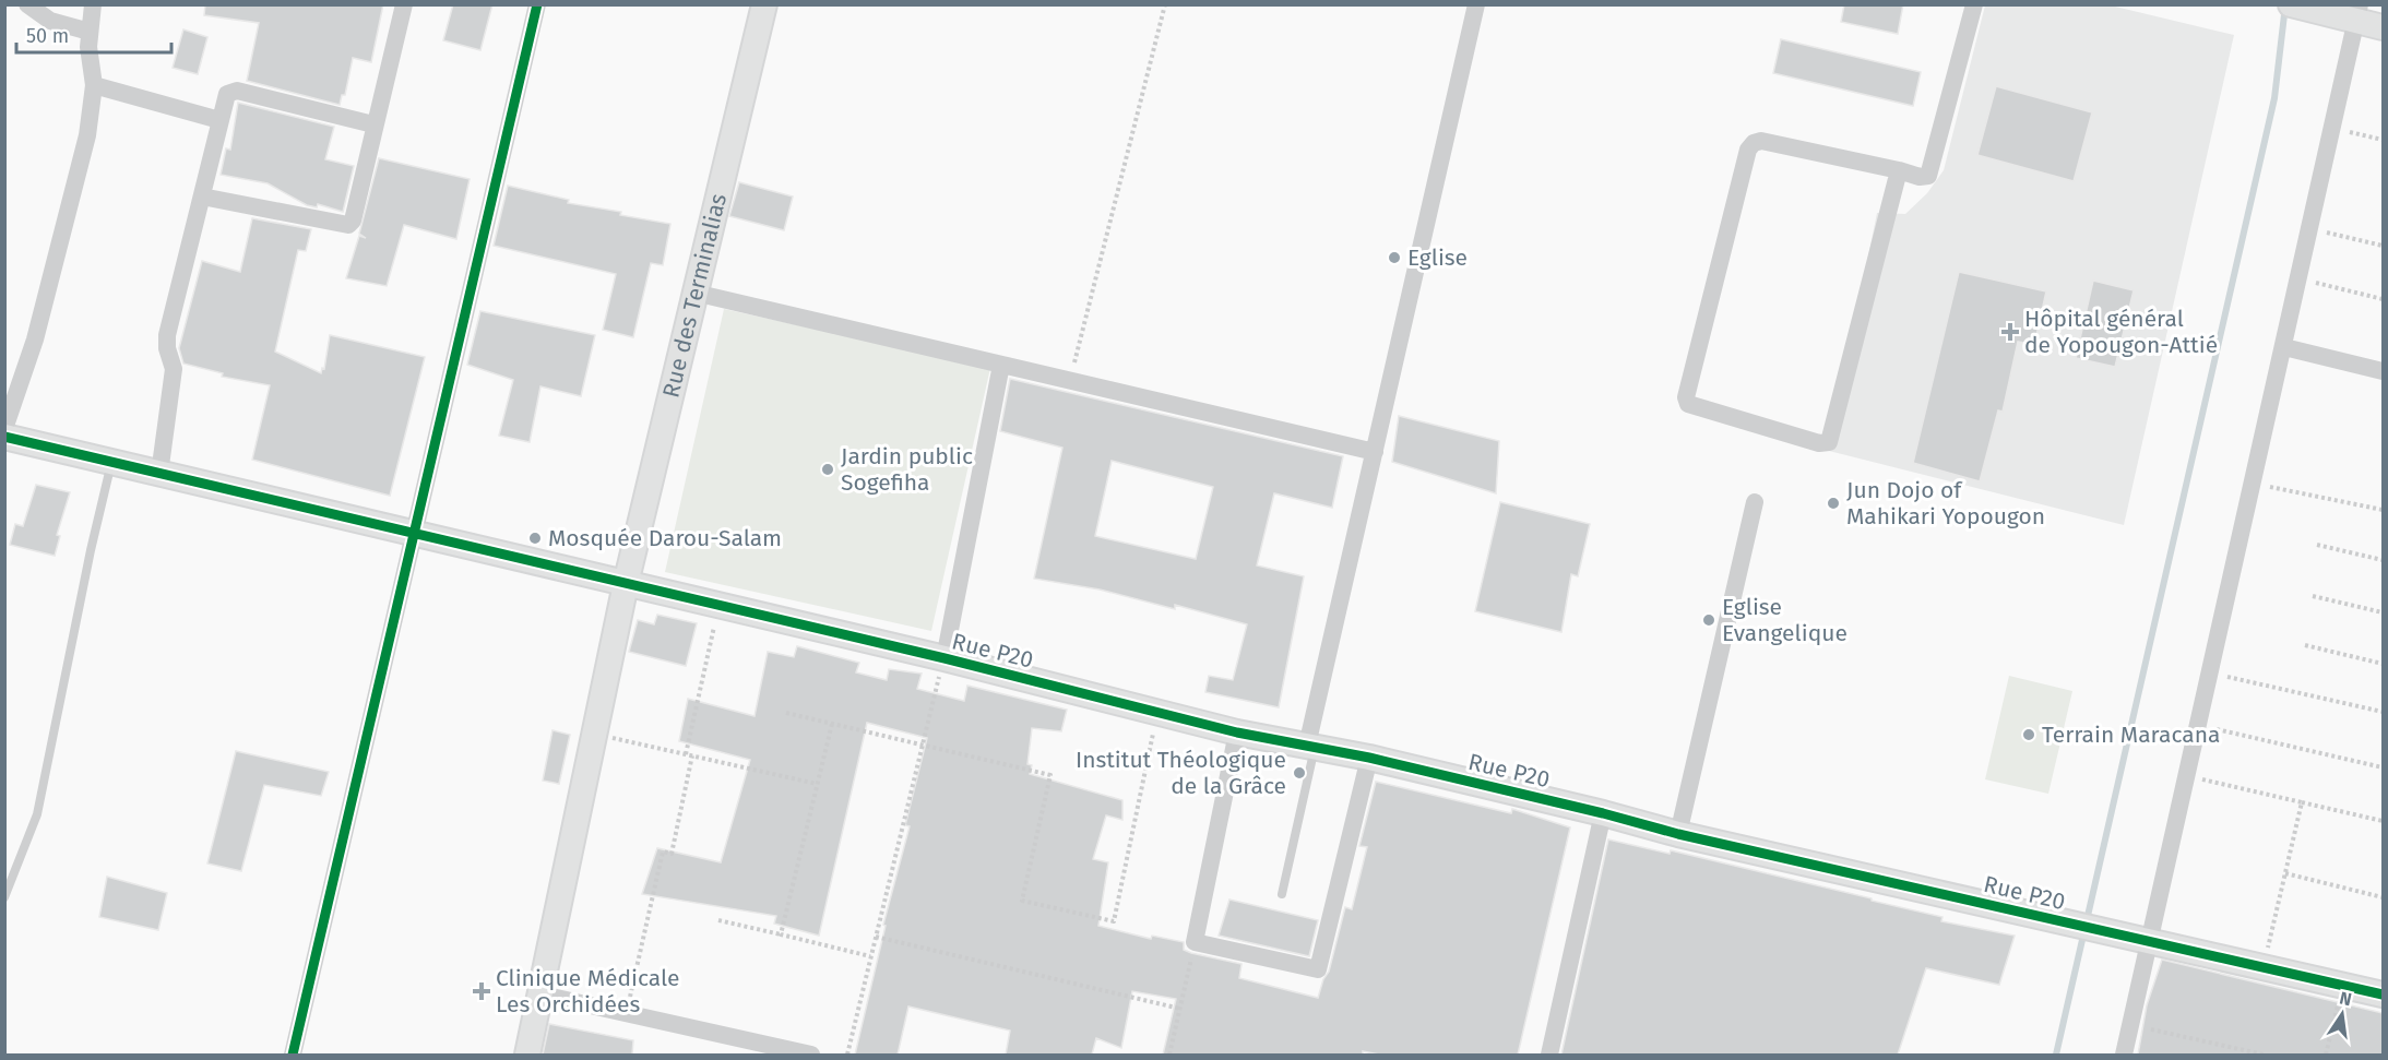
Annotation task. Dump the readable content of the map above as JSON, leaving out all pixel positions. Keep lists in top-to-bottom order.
{
  "streets": {
    "street": ["Rue des Terminalias", "Rue P20"]
  },
  "crossings": [
    ["Rue des Terminalias", "Rue P20"]
  ],
  "places": {
    "other": [
      "Eglise",
      "Jardin public Sogefiha",
      "Jun Dojo of Mahikari Yopougon",
      "Mosquée Darou-Salam",
      "Eglise Evangelique",
      "Terrain Maracana",
      "Institut Théologique de la Grâce"
    ],
    "health": ["Hôpital général de Yopougon-Attié", "Clinique Médicale Les Orchidées"]
  },
  "scale_bar": "50 m",
  "north": "top"
}
